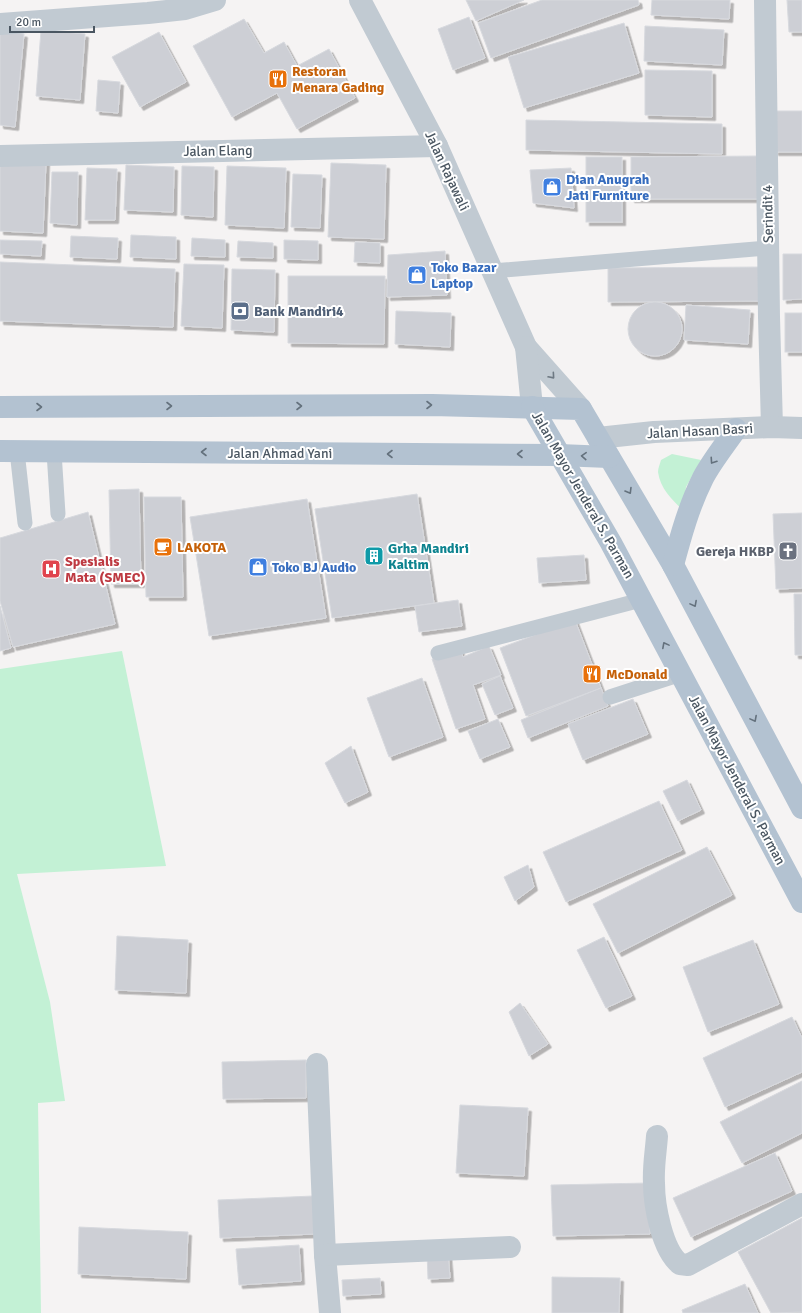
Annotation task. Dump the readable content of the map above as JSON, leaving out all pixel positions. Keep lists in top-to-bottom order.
{
  "streets": {
    "main road": ["Jalan Ahmad Yani", "Jalan Mayor Jenderal S. Parman"],
    "street": [
      "Jalan Elang",
      "Jalan Rajawali",
      "Serindit 4",
      "Jalan Hasan Basri"
    ]
  },
  "crossings": [
    ["Jalan Elang", "Jalan Rajawali"],
    ["Jalan Rajawali", "Jalan Mayor Jenderal S. Parman"],
    ["Serindit 4", "Jalan Hasan Basri"],
    ["Jalan Ahmad Yani", "Jalan Mayor Jenderal S. Parman"]
  ],
  "places": {
    "restaurant": ["Restoran Menara Gading", "McDonald"],
    "shop": ["Dian Anugrah Jati Furniture", "Toko Bazar Laptop", "Toko BJ Audio"],
    "bank": ["Bank Mandiri4"],
    "cafe": ["LAKOTA"],
    "church": ["Gereja HKBP"],
    "building": ["Grha Mandiri Kaltim"],
    "hospital": ["Spesialis Mata (SMEC)"]
  },
  "scale_bar": "20 m"
}
